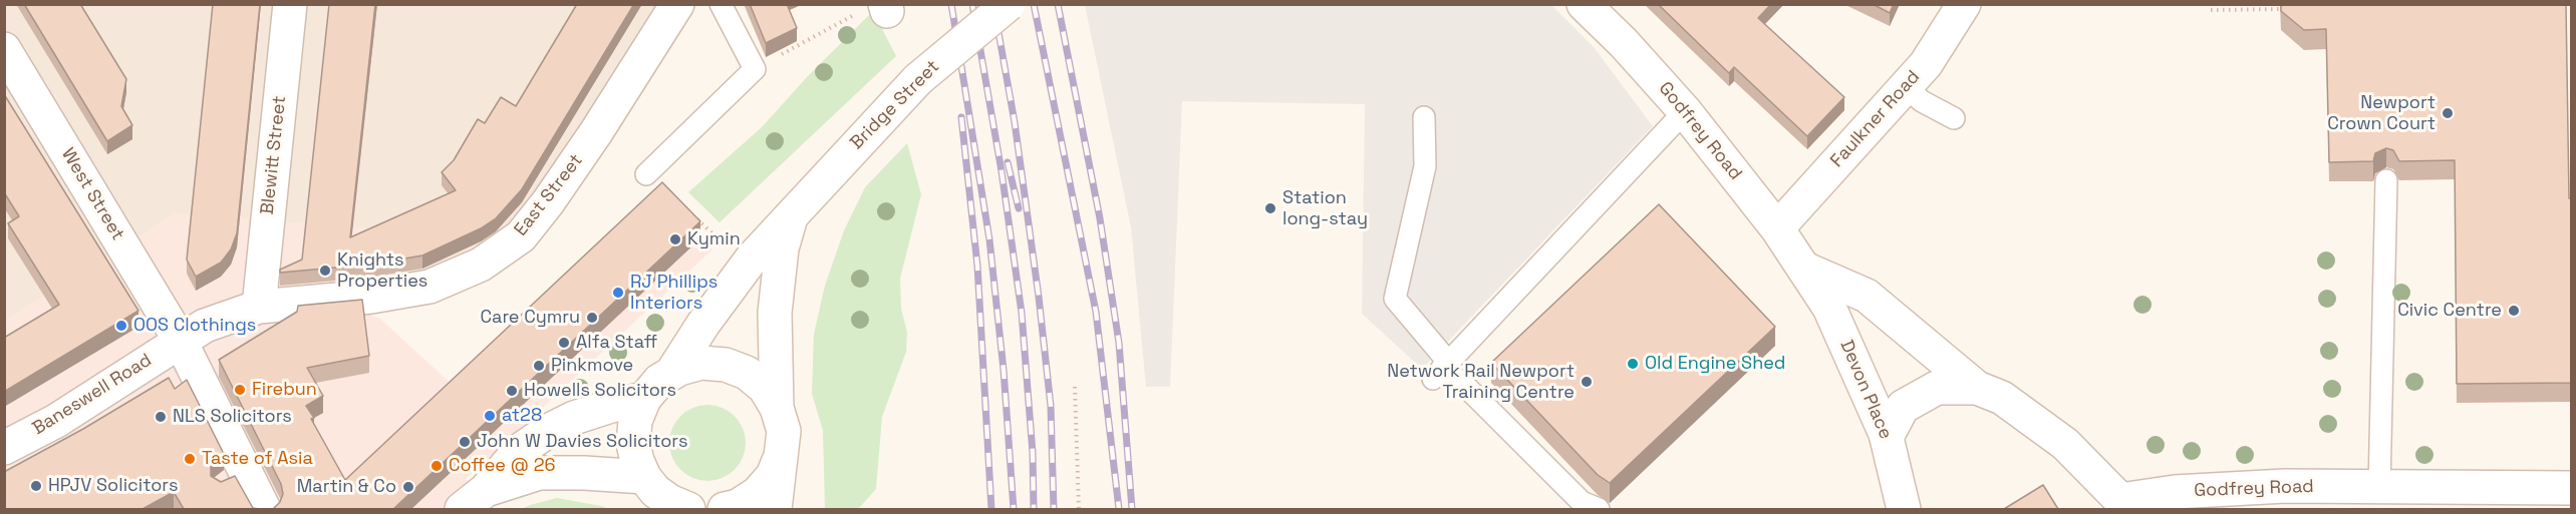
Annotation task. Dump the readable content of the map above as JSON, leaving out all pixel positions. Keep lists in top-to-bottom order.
{
  "streets": {
    "street": [
      "Bridge Street",
      "Faulkner Road",
      "Godfrey Road",
      "Blewitt Street",
      "West Street",
      "East Street",
      "Devon Place",
      "Baneswell Road"
    ]
  },
  "crossings": [
    ["Faulkner Road", "Godfrey Road"],
    ["Godfrey Road", "Devon Place"],
    ["Blewitt Street", "East Street"],
    ["West Street", "East Street"],
    ["West Street", "Baneswell Road"],
    ["East Street", "Baneswell Road"]
  ],
  "places": [
    "Newport Crown Court",
    "Station long-stay",
    "Kymin",
    "Knights Properties",
    "RJ Phillips Interiors",
    "Civic Centre",
    "Care Cymru",
    "OOS Clothings",
    "Alfa Staff",
    "Old Engine Shed",
    "Pinkmove",
    "Network Rail Newport Training Centre",
    "Firebun",
    "Howells Solicitors",
    "at28",
    "NLS Solicitors",
    "John W Davies Solicitors",
    "Taste of Asia",
    "Coffee @ 26",
    "HPJV Solicitors",
    "Martin & Co"
  ]
}
